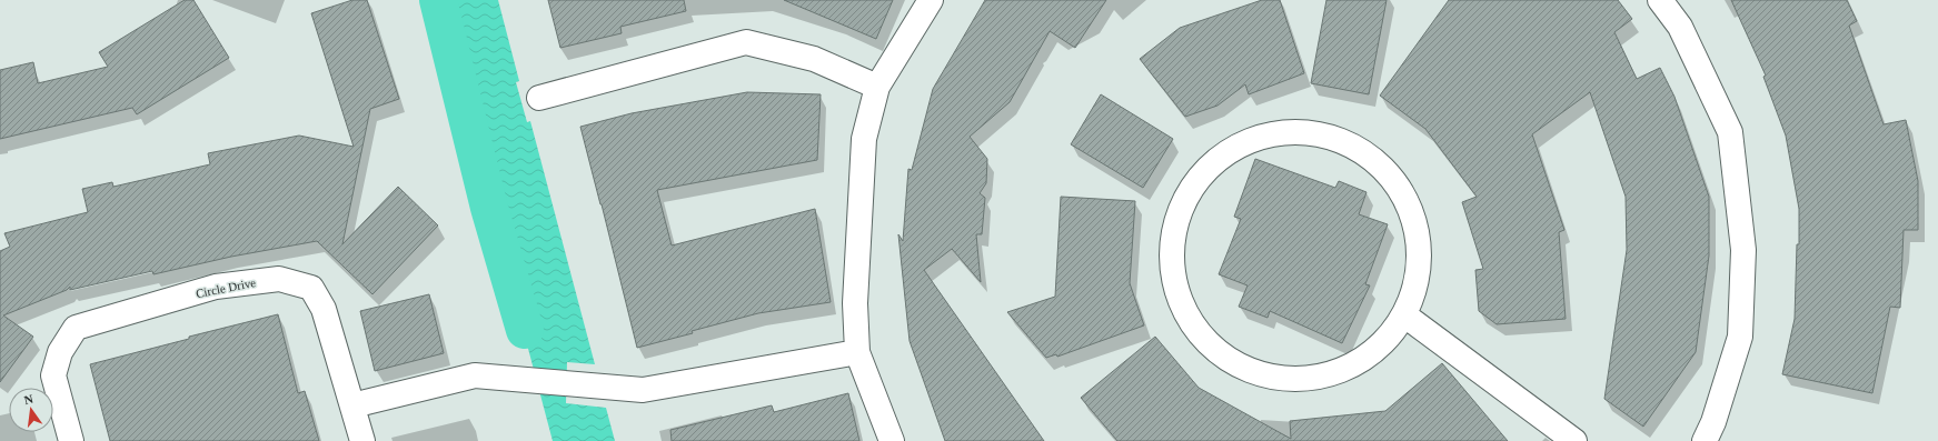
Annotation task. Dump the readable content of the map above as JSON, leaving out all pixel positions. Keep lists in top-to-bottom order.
{
  "streets": {
    "street": ["Circle Drive"]
  },
  "north": "top"
}
